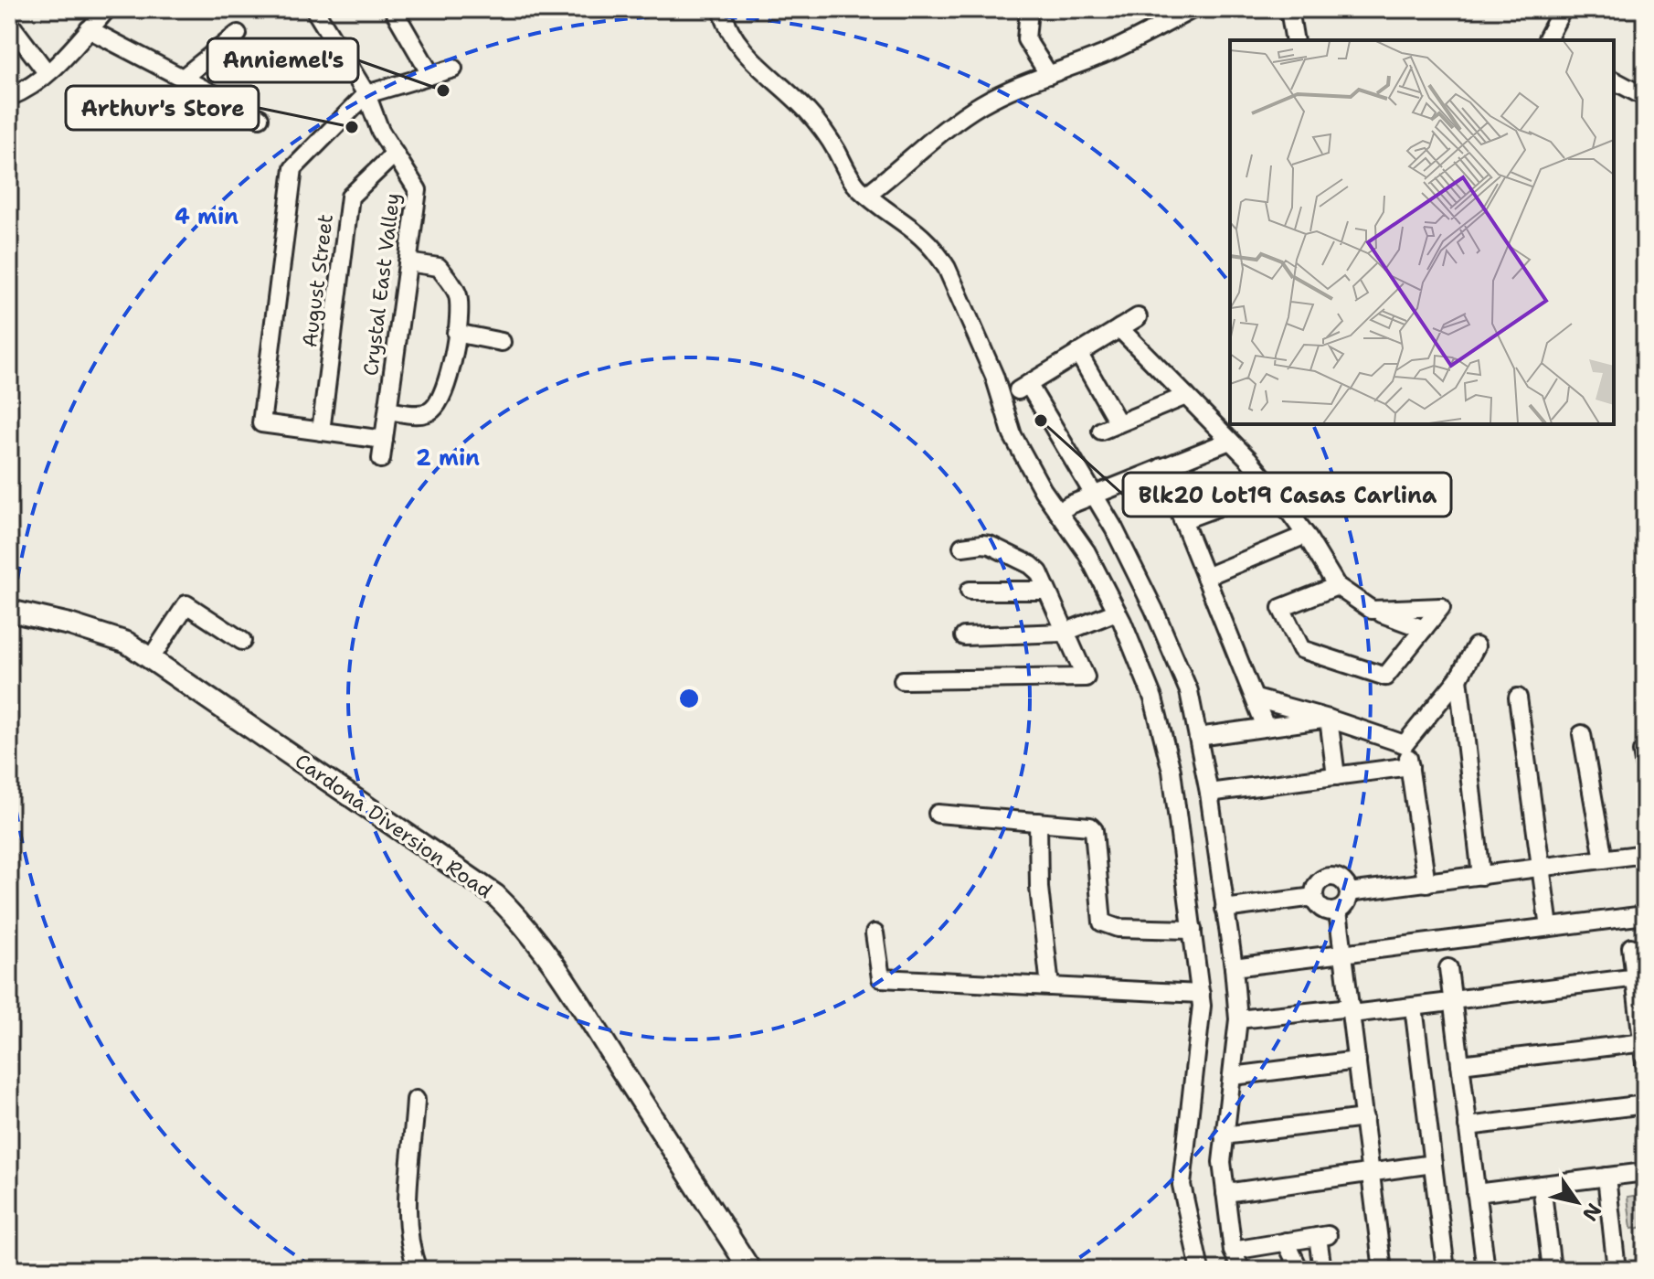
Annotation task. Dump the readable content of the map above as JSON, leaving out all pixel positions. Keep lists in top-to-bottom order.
{
  "streets": {
    "main road": ["Cardona Diversion Road"],
    "street": ["August Street", "Crystal East Valley"]
  },
  "crossings": [
    ["August Street", "Crystal East Valley"]
  ],
  "places": ["Anniemel's", "Arthur's Store", "Blk20 Lot19 Casas Carlina"],
  "north": "bottom right",
  "rings": ["4 min", "2 min"]
}
